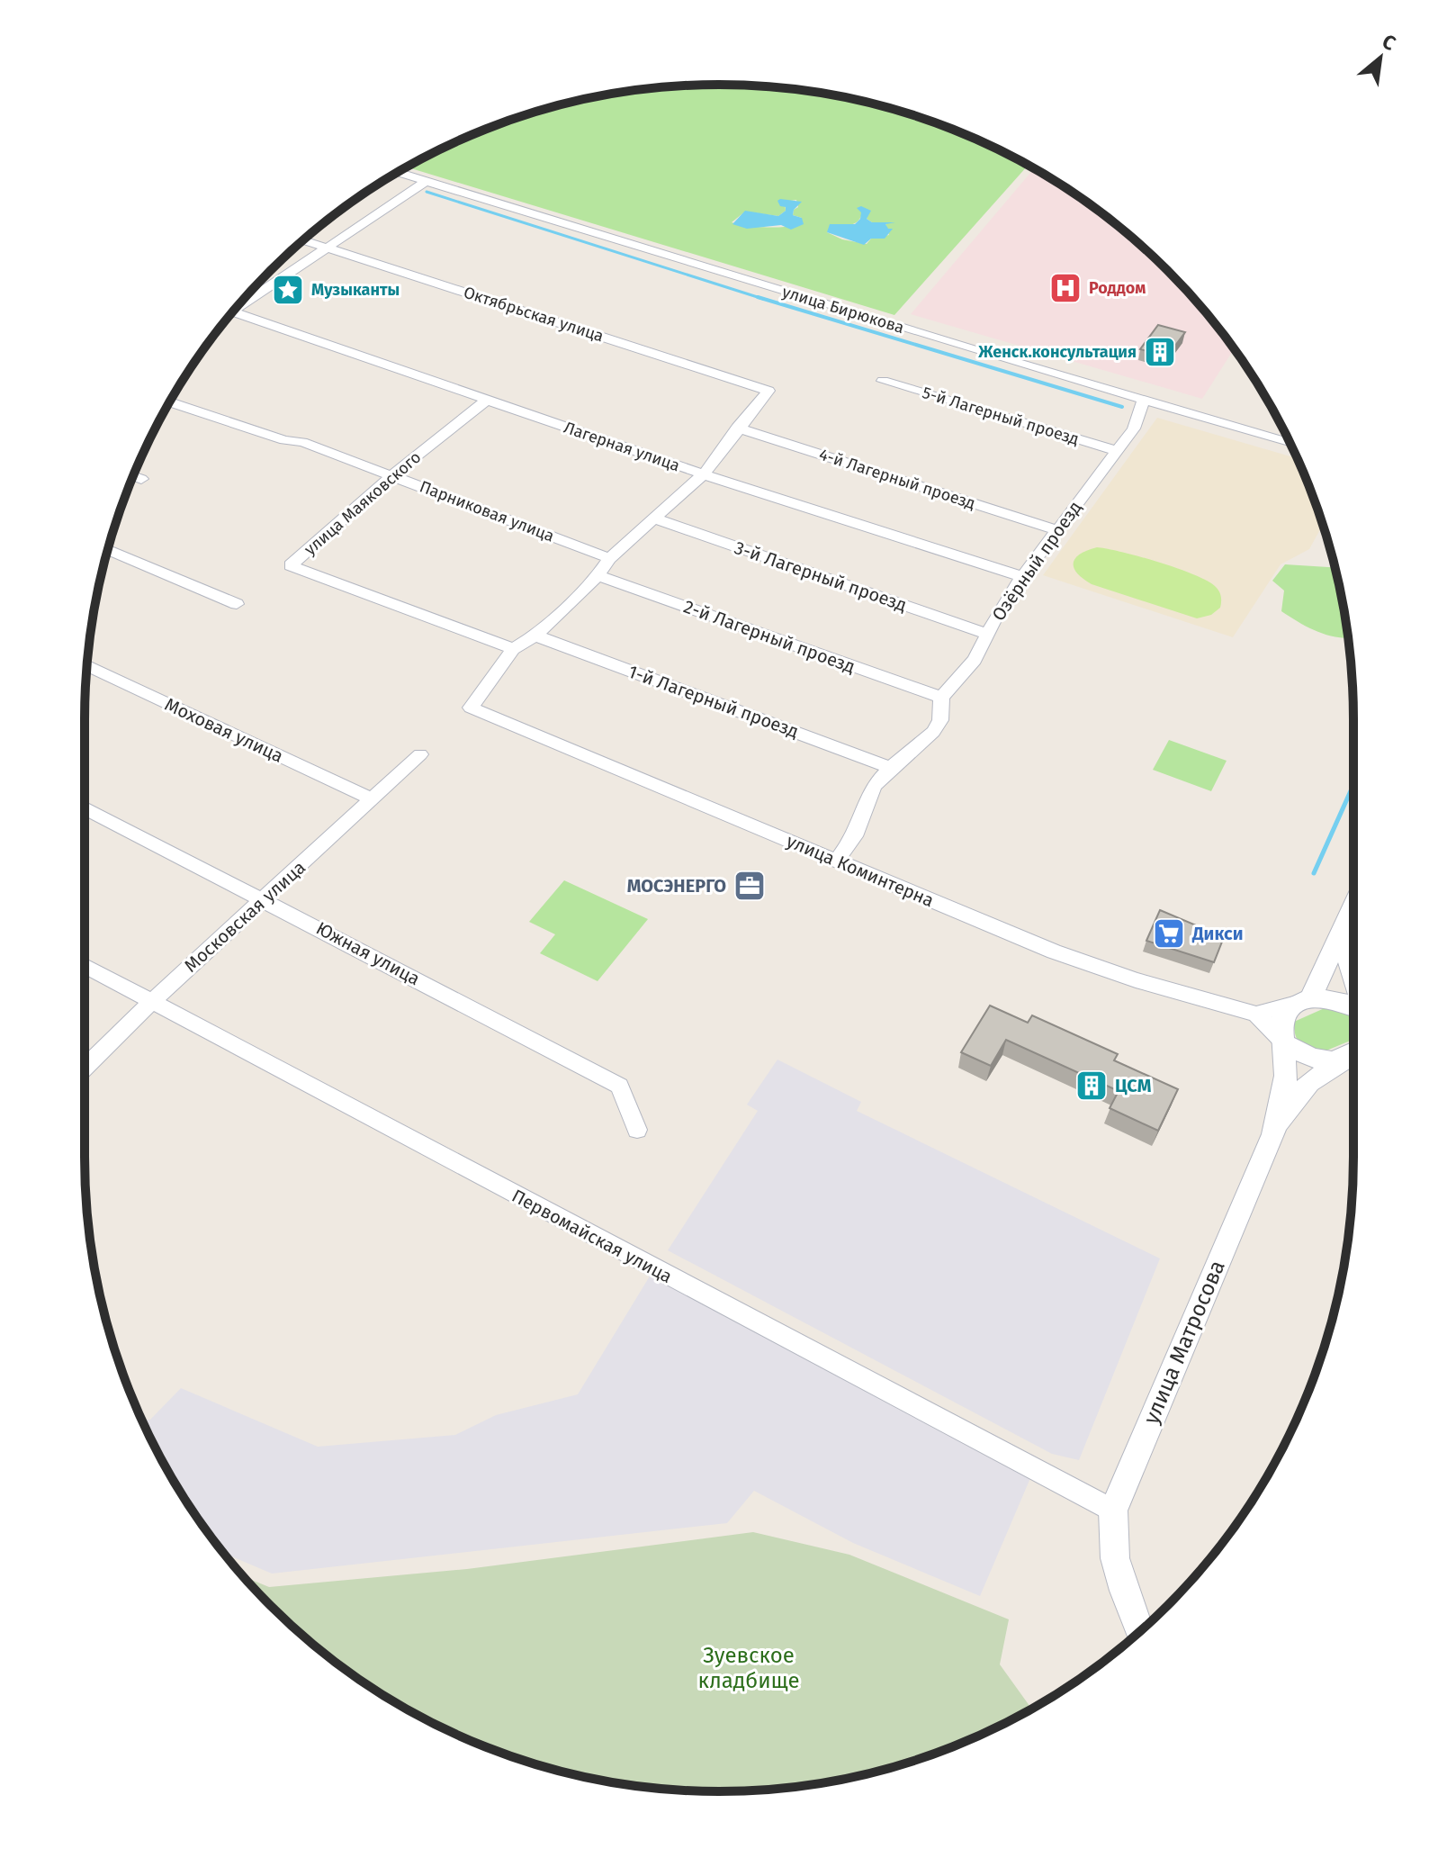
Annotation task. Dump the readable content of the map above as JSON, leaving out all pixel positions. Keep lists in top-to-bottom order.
{
  "streets": {
    "street": [
      "улица Бирюкова",
      "Октябрьская улица",
      "5-й Лагерный проезд",
      "Лагерная улица",
      "4-й Лагерный проезд",
      "улица Маяковского",
      "Парниковая улица",
      "Озёрный проезд",
      "3-й Лагерный проезд",
      "2-й Лагерный проезд",
      "1-й Лагерный проезд",
      "Моховая улица",
      "улица Коминтерна",
      "Московская улица",
      "Южная улица",
      "Первомайская улица",
      "улица Матросова"
    ]
  },
  "crossings": [
    ["улица Бирюкова", "Озёрный проезд"],
    ["Октябрьская улица", "4-й Лагерный проезд"],
    ["5-й Лагерный проезд", "Озёрный проезд"],
    ["Лагерная улица", "улица Маяковского"],
    ["Лагерная улица", "Озёрный проезд"],
    ["4-й Лагерный проезд", "Озёрный проезд"],
    ["улица Маяковского", "Парниковая улица"],
    ["улица Маяковского", "улица Коминтерна"],
    ["Озёрный проезд", "3-й Лагерный проезд"],
    ["Озёрный проезд", "2-й Лагерный проезд"],
    ["Озёрный проезд", "1-й Лагерный проезд"],
    ["Озёрный проезд", "улица Коминтерна"],
    ["Моховая улица", "Московская улица"],
    ["Московская улица", "Южная улица"],
    ["Московская улица", "Первомайская улица"],
    ["Первомайская улица", "улица Матросова"]
  ],
  "parks": ["Зуевское кладбище"],
  "places": {
    "hospital": ["Роддом"],
    "place": ["Музыканты"],
    "building": ["Женск.консультация", "ЦСМ"],
    "office": ["МОСЭНЕРГО"],
    "supermarket": ["Дикси"]
  },
  "north": "top right"
}
